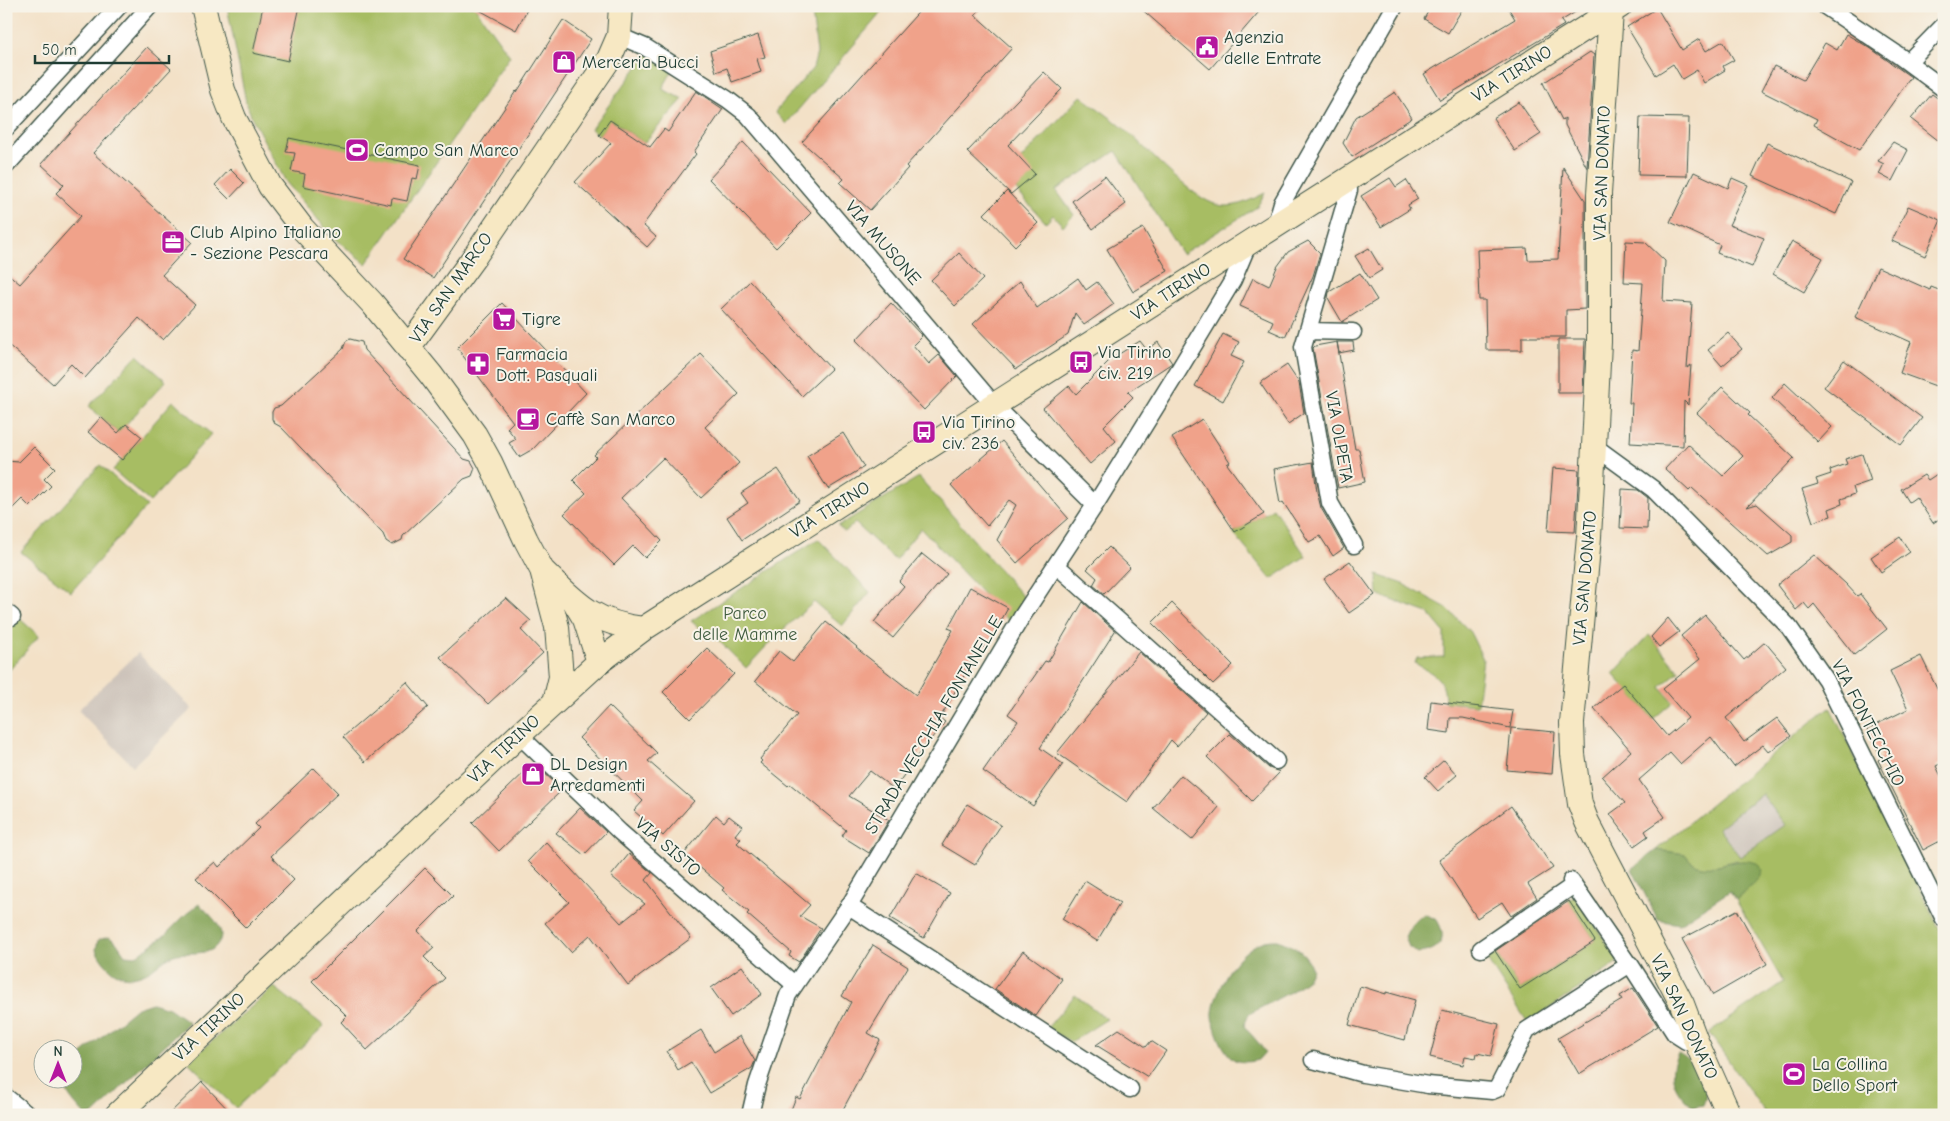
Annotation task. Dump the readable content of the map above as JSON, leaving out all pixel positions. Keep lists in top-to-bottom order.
{
  "streets": {
    "street": [
      "VIA TIRINO",
      "VIA SAN DONATO",
      "VIA MUSONE",
      "VIA SAN MARCO",
      "VIA OLPETA",
      "VIA FONTECCHIO",
      "STRADA VECCHIA FONTANELLE",
      "VIA SISTO"
    ]
  },
  "crossings": [
    ["VIA TIRINO", "VIA SAN DONATO"],
    ["VIA TIRINO", "VIA MUSONE"],
    ["VIA TIRINO", "VIA SAN MARCO"],
    ["VIA TIRINO", "VIA OLPETA"],
    ["VIA TIRINO", "STRADA VECCHIA FONTANELLE"],
    ["VIA TIRINO", "VIA SISTO"],
    ["VIA SAN DONATO", "VIA FONTECCHIO"],
    ["VIA MUSONE", "VIA SAN MARCO"],
    ["VIA MUSONE", "STRADA VECCHIA FONTANELLE"],
    ["STRADA VECCHIA FONTANELLE", "VIA SISTO"]
  ],
  "parks": ["Parco delle Mamme"],
  "places": {
    "public building": ["Agenzia delle Entrate"],
    "shop": ["Merceria Bucci", "DL Design Arredamenti"],
    "sports": ["Campo San Marco", "La Collina Dello Sport"],
    "office": ["Club Alpino Italiano - Sezione Pescara"],
    "supermarket": ["Tigre"],
    "bus stop": ["Via Tirino civ. 219", "Via Tirino civ. 236"],
    "pharmacy": ["Farmacia Dott. Pasquali"],
    "cafe": ["Caffè San Marco"]
  },
  "scale_bar": "50 m",
  "north": "top"
}
